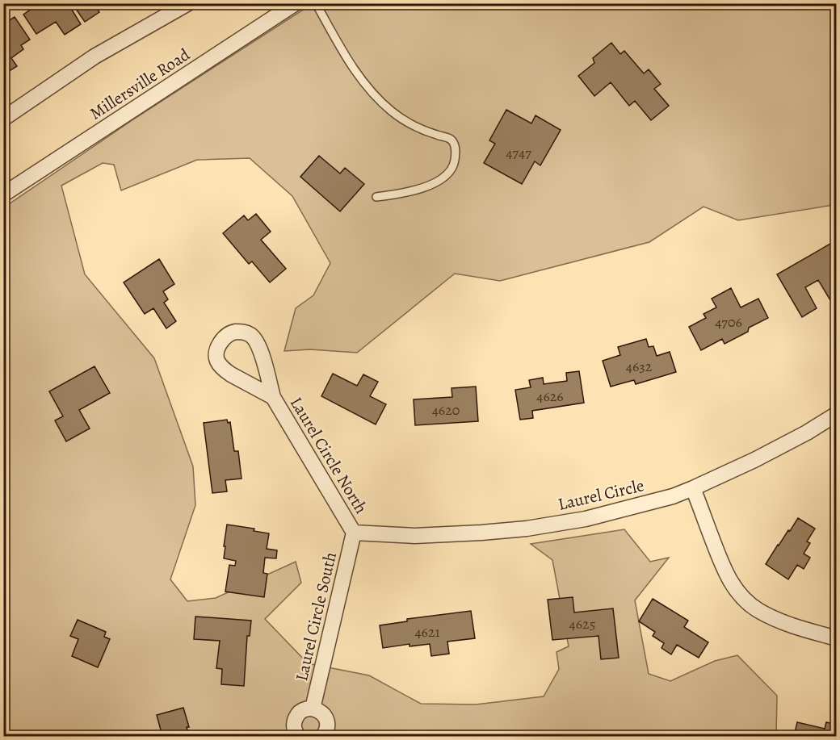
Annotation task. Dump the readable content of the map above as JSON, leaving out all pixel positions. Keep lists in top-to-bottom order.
{
  "streets": {
    "street": [
      "Millersville Road",
      "Laurel Circle North",
      "Laurel Circle",
      "Laurel Circle South"
    ]
  },
  "crossings": [
    ["Laurel Circle North", "Laurel Circle"],
    ["Laurel Circle North", "Laurel Circle South"],
    ["Laurel Circle", "Laurel Circle South"]
  ],
  "house_numbers": [
    "4747",
    "4706",
    "4632",
    "4626",
    "4620",
    "4625",
    "4621"
  ]
}
